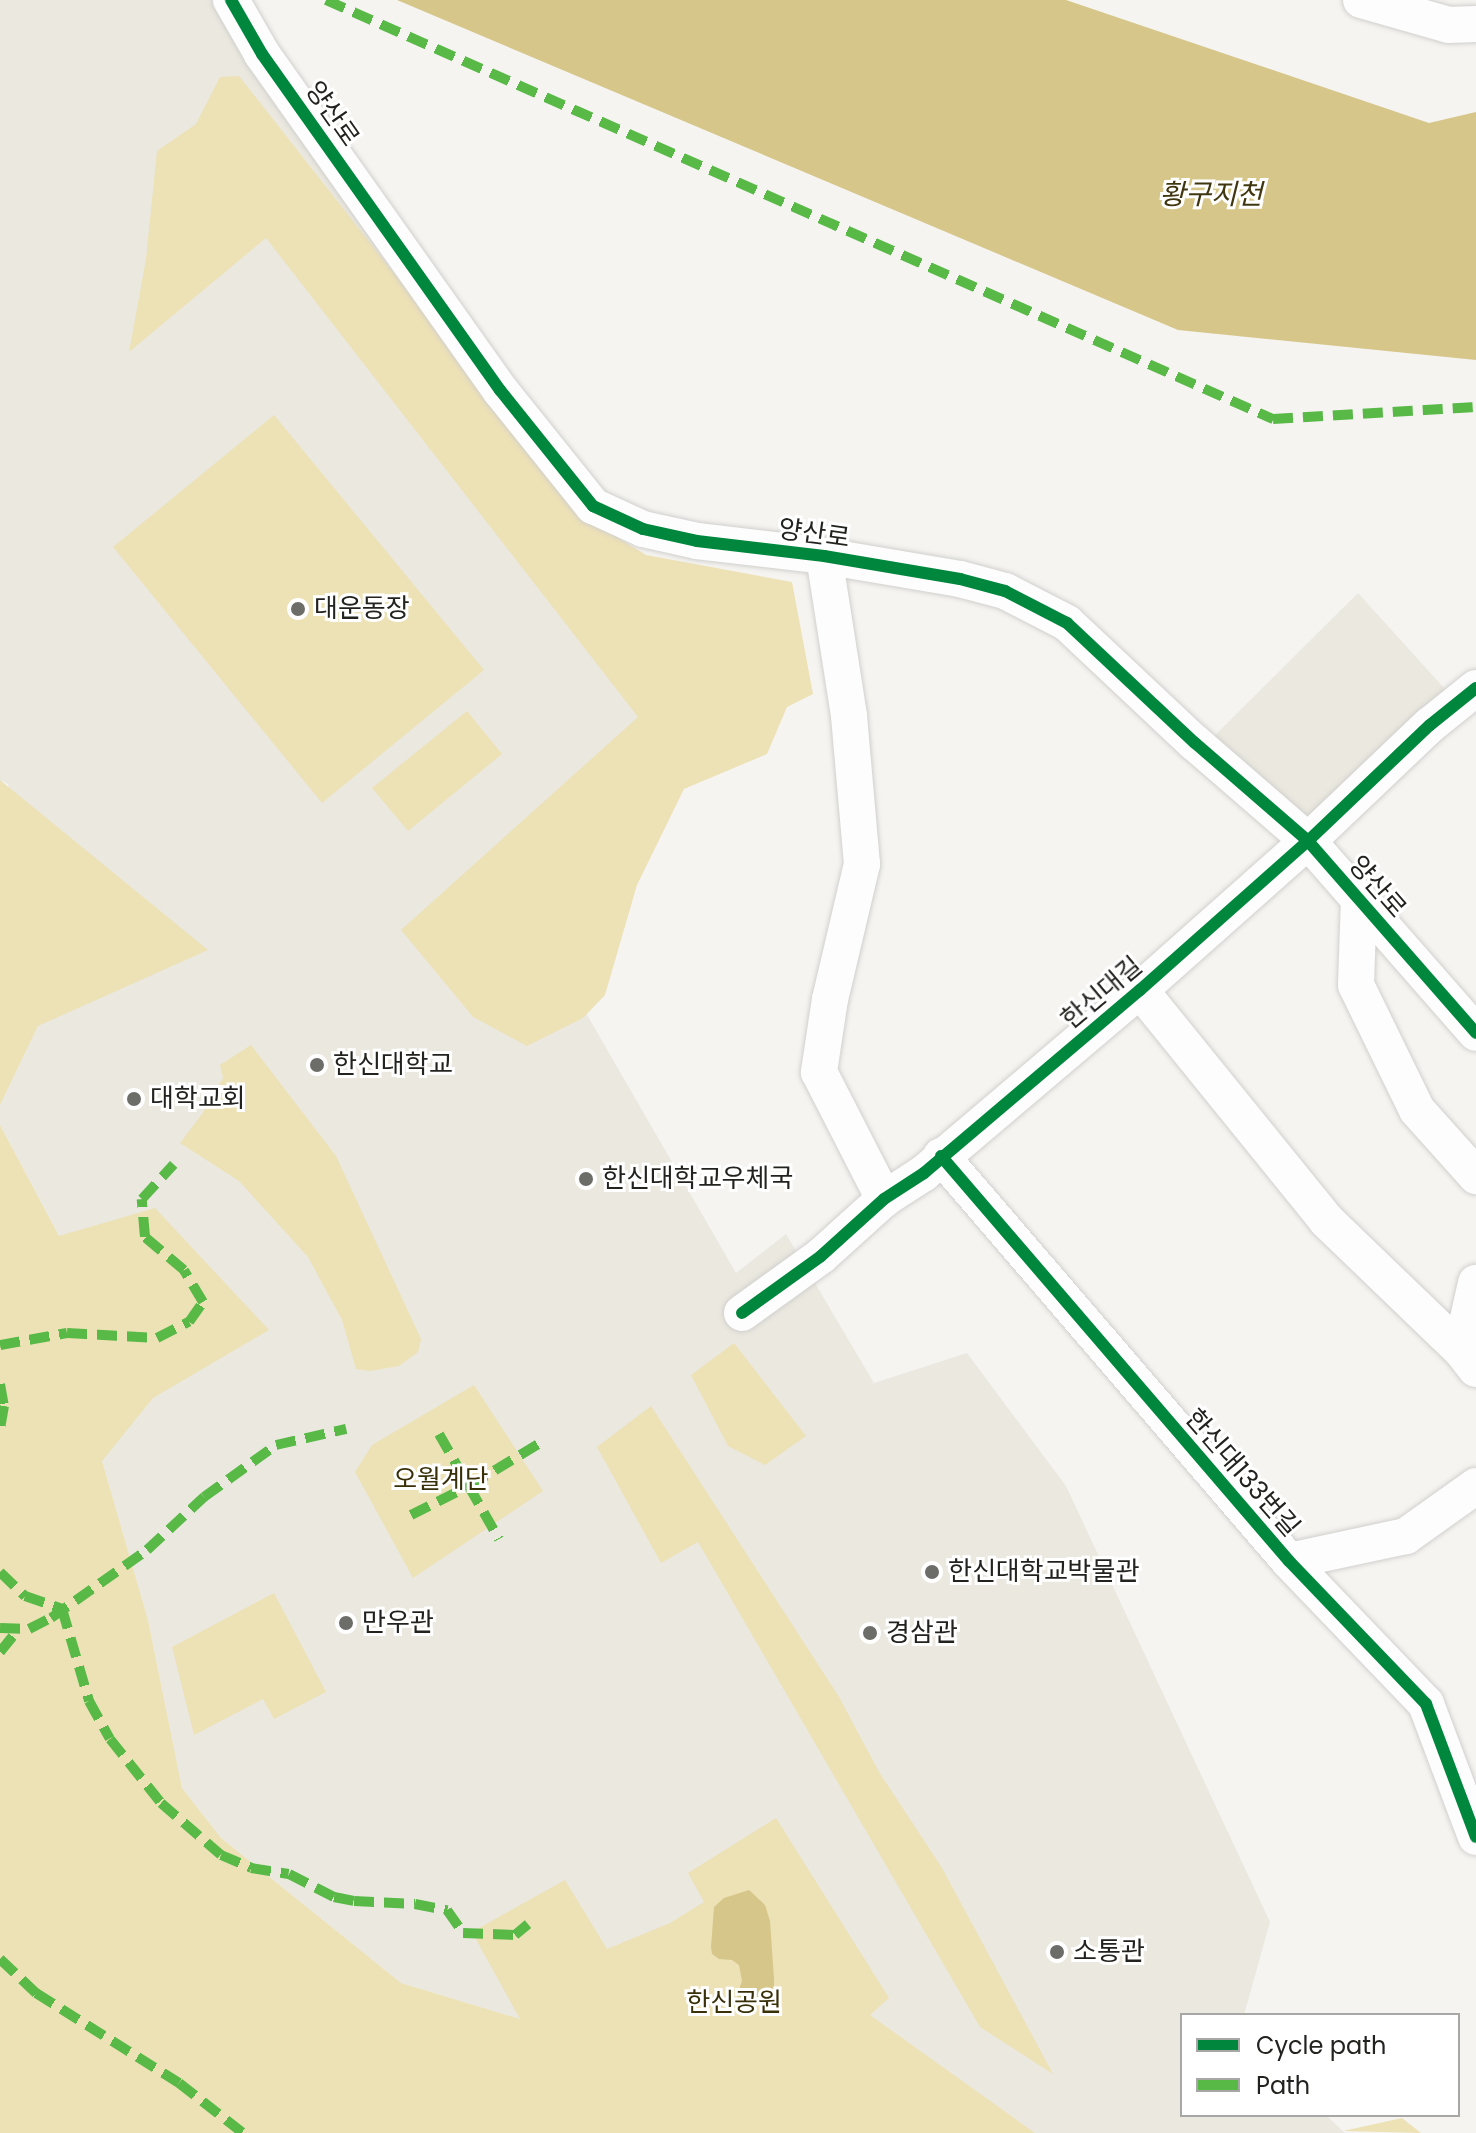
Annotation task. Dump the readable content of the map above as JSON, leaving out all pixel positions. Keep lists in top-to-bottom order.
{
  "streets": {
    "street": ["양산로", "한신대길", "한신대133번길"]
  },
  "crossings": [
    ["양산로", "한신대길"],
    ["한신대길", "한신대133번길"]
  ],
  "water": ["황구지천"],
  "parks": ["오월계단", "한신공원"],
  "places": [
    "대운동장",
    "한신대학교",
    "대학교회",
    "한신대학교우체국",
    "한신대학교박물관",
    "만우관",
    "경삼관",
    "소통관"
  ],
  "legend": ["Cycle path", "Path"]
}
